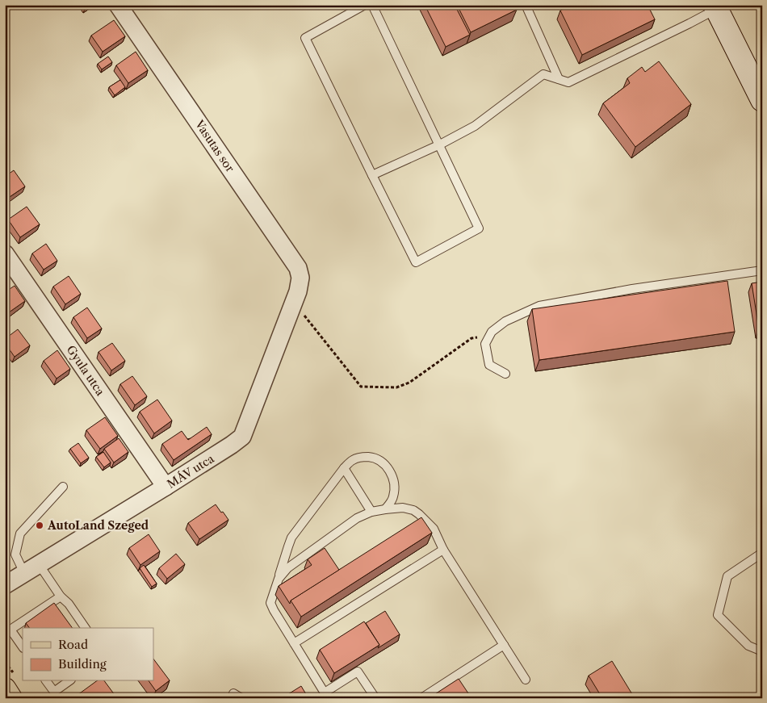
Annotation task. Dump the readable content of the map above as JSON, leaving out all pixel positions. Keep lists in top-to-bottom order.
{
  "streets": {
    "street": ["Vasutas sor", "Gyula utca", "MÁV utca"]
  },
  "crossings": [
    ["Vasutas sor", "MÁV utca"],
    ["Gyula utca", "MÁV utca"]
  ],
  "places": ["AutoLand Szeged"],
  "legend": ["Road", "Building"]
}
